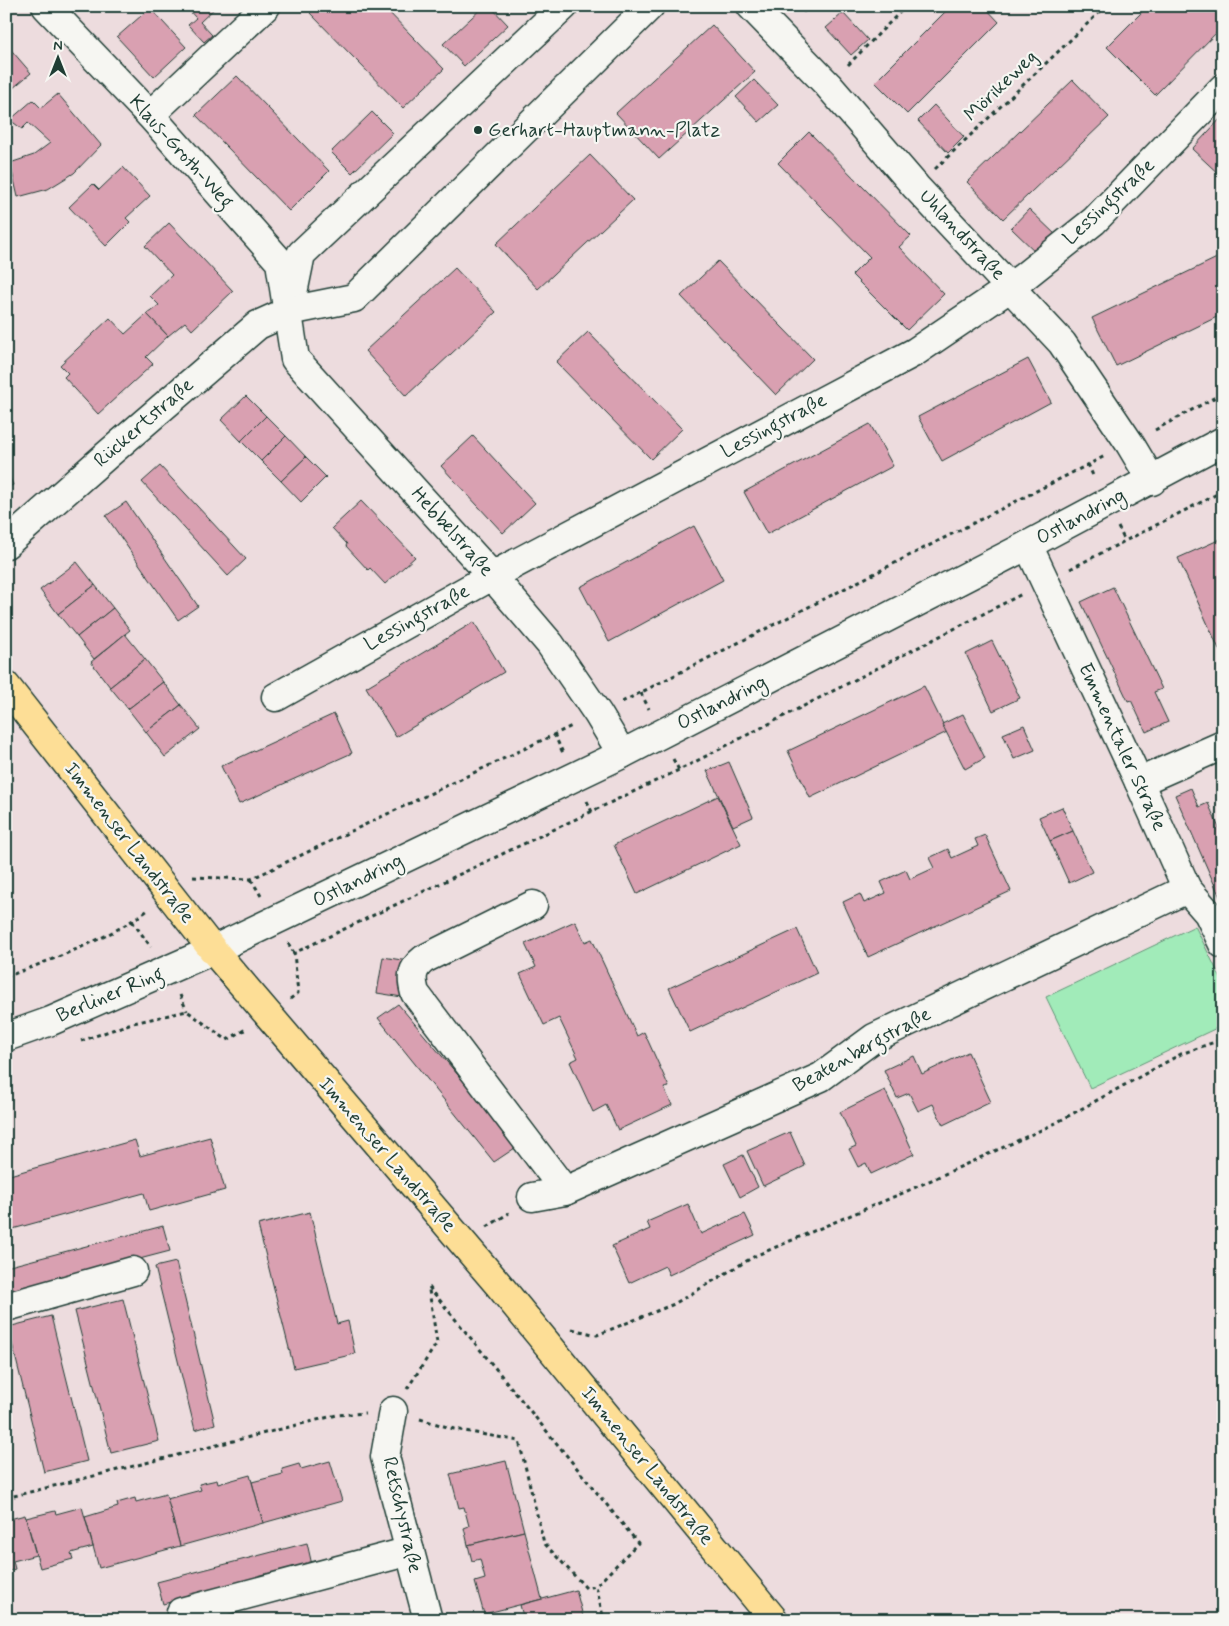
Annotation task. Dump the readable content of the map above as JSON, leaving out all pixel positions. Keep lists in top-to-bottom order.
{
  "streets": {
    "main road": ["Immenser Landstraße"],
    "street": [
      "Klaus-Groth-Weg",
      "Lessingstraße",
      "Uhlandstraße",
      "Rückertstraße",
      "Ostlandring",
      "Hebbelstraße",
      "Emmentaler Straße",
      "Berliner Ring",
      "Beatenbergstraße",
      "Retschystraße"
    ],
    "path": ["Mörikeweg"]
  },
  "crossings": [
    ["Mörikeweg", "Uhlandstraße"],
    ["Klaus-Groth-Weg", "Rückertstraße"],
    ["Klaus-Groth-Weg", "Hebbelstraße"],
    ["Lessingstraße", "Uhlandstraße"],
    ["Lessingstraße", "Hebbelstraße"],
    ["Uhlandstraße", "Ostlandring"],
    ["Rückertstraße", "Hebbelstraße"],
    ["Ostlandring", "Hebbelstraße"],
    ["Ostlandring", "Emmentaler Straße"],
    ["Ostlandring", "Immenser Landstraße"],
    ["Ostlandring", "Berliner Ring"],
    ["Emmentaler Straße", "Beatenbergstraße"],
    ["Immenser Landstraße", "Berliner Ring"]
  ],
  "places": ["Gerhart-Hauptmann-Platz"],
  "north": "top"
}
